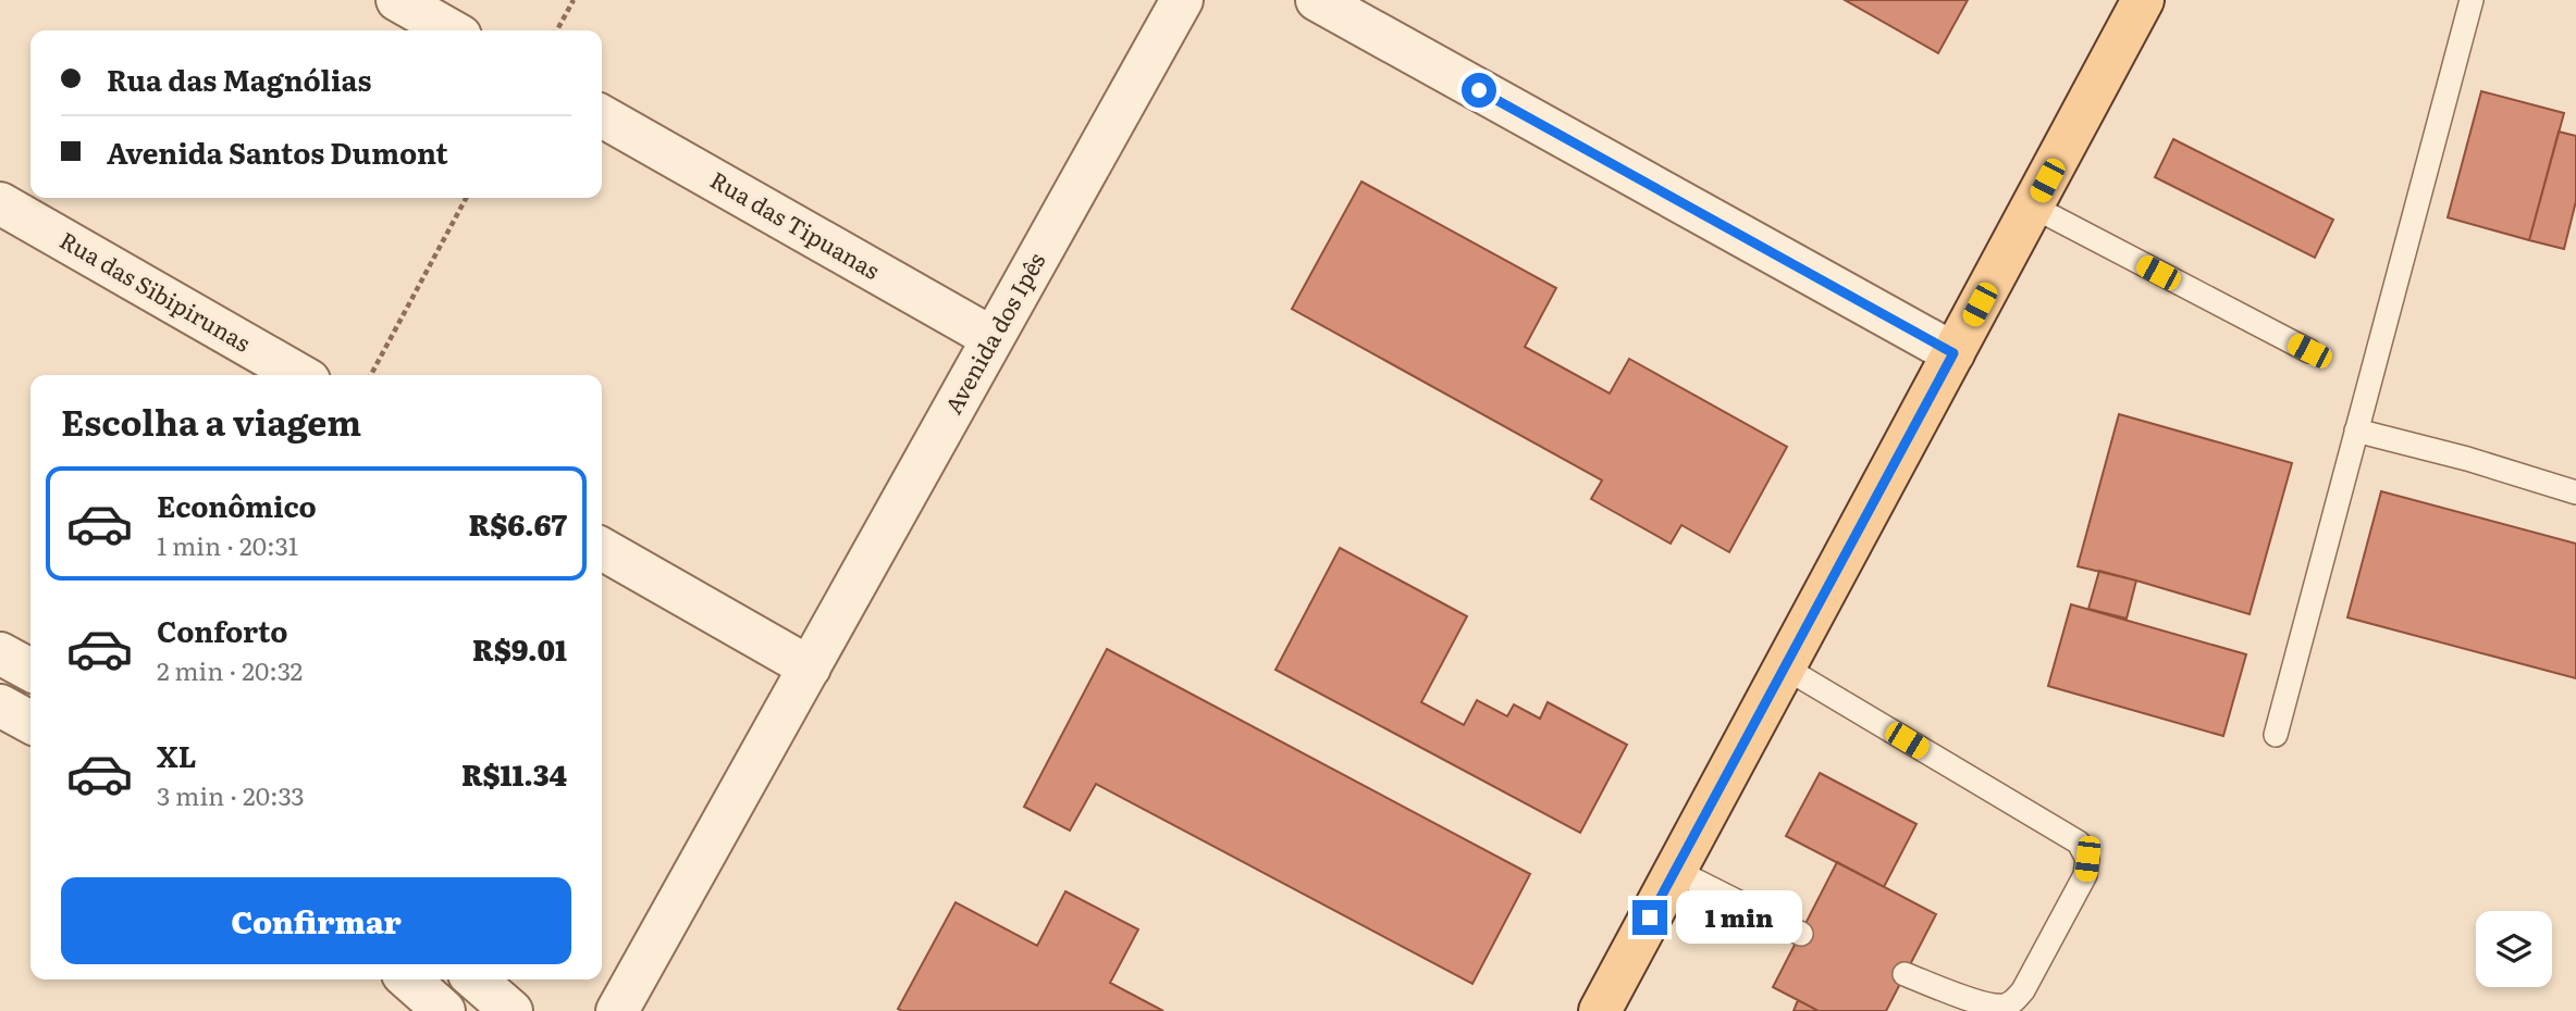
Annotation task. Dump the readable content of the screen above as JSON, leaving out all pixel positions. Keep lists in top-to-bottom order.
{
  "streets": {
    "street": ["Rua das Tipuanas", "Rua das Sibipirunas", "Avenida dos Ipês"]
  },
  "crossings": [
    ["Rua das Tipuanas", "Avenida dos Ipês"]
  ],
  "page": {
    "banner": ["Rua das Magnólias", "Avenida Santos Dumont"],
    "heading": "Escolha a viagem",
    "list": [
      {
        "name": "Econômico",
        "note": "1 min · 20:31",
        "value": "R$6.67"
      },
      {
        "name": "Conforto",
        "note": "2 min · 20:32",
        "value": "R$9.01"
      },
      {
        "name": "XL",
        "note": "3 min · 20:33",
        "value": "R$11.34"
      }
    ],
    "buttons": "Confirmar",
    "bubble": "1 min"
  }
}
